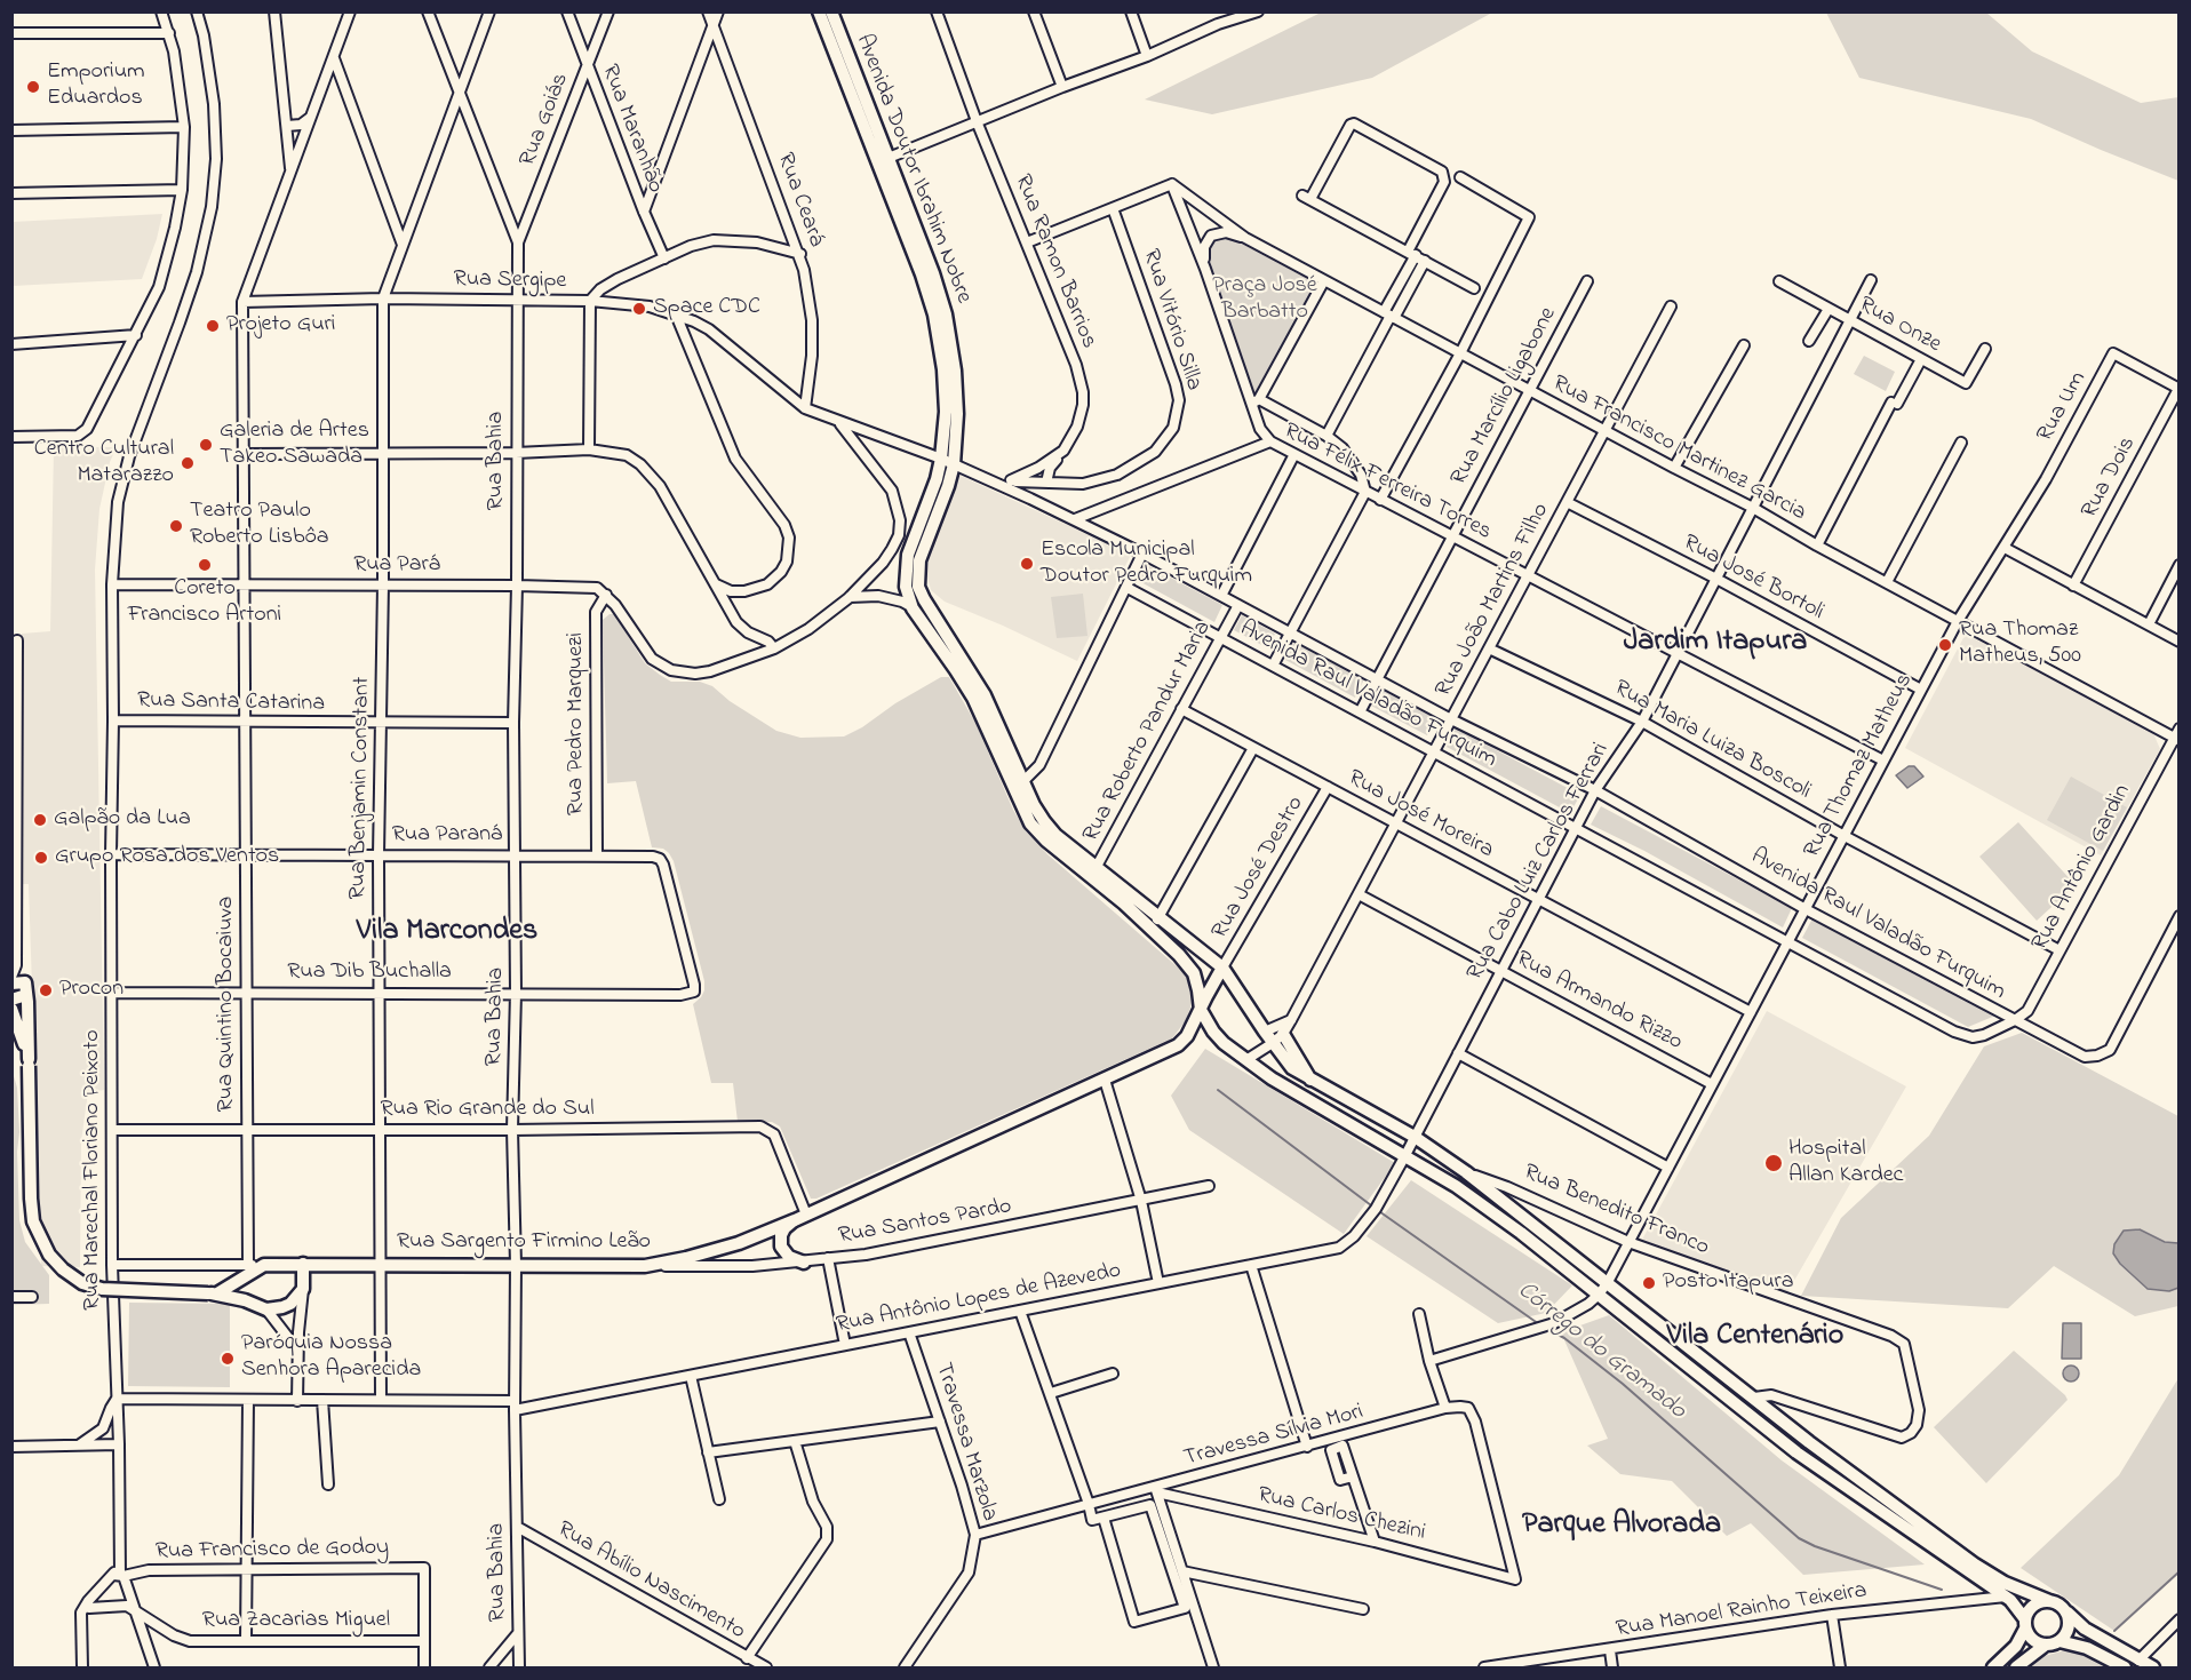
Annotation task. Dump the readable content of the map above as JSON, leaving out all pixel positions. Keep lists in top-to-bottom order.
{
  "streets": {
    "main road": ["Avenida Doutor Ibrahim Nobre", "Rua Sargento Firmino Leão"],
    "street": [
      "Rua Goiás",
      "Rua Maranhão",
      "Rua Ceará",
      "Rua Ramon Barrios",
      "Rua Sergipe",
      "Rua Vitório Silla",
      "Rua Onze",
      "Rua Marcílio Ligabone",
      "Rua Um",
      "Rua Francisco Martinez Garcia",
      "Rua Bahia",
      "Rua Dois",
      "Rua Félix Ferreira Torres",
      "Rua Pará",
      "Rua José Bortoli",
      "Rua João Martins Filho",
      "Avenida Raul Valadão Furquim",
      "Rua Santa Catarina",
      "Rua Pedro Marquezi",
      "Rua Roberto Pandur Maria",
      "Rua Maria Luiza Boscoli",
      "Rua Thomaz Matheus",
      "Rua Benjamin Constant",
      "Rua José Moreira",
      "Rua Paraná",
      "Rua Cabo Luiz Carlos Ferrari",
      "Rua José Destro",
      "Rua Antônio Gardin",
      "Rua Dib Buchalla",
      "Rua Armando Rizzo",
      "Rua Quintino Bocaiuva",
      "Rua Rio Grande do Sul",
      "Rua Marechal Floriano Peixoto",
      "Rua Benedito Franco",
      "Rua Santos Pardo",
      "Rua Antônio Lopes de Azevedo",
      "Travessa Sílvia Mori",
      "Travessa Marzola",
      "Rua Carlos Chezini",
      "Rua Francisco de Godoy",
      "Rua Abílio Nascimento",
      "Rua Manoel Rainho Teixeira",
      "Rua Zacarias Miguel"
    ]
  },
  "crossings": [
    ["Rua Goiás", "Rua Maranhão"],
    ["Rua Goiás", "Rua Bahia"],
    ["Rua Maranhão", "Rua Sergipe"],
    ["Avenida Doutor Ibrahim Nobre", "Avenida Raul Valadão Furquim"],
    ["Rua Ceará", "Rua Sergipe"],
    ["Rua Ceará", "Avenida Raul Valadão Furquim"],
    ["Rua Ramon Barrios", "Rua Vitório Silla"],
    ["Rua Ramon Barrios", "Avenida Raul Valadão Furquim"],
    ["Rua Sergipe", "Rua Bahia"],
    ["Rua Sergipe", "Avenida Raul Valadão Furquim"],
    ["Rua Sergipe", "Rua Benjamin Constant"],
    ["Rua Sergipe", "Rua Quintino Bocaiuva"],
    ["Rua Onze", "Rua Cabo Luiz Carlos Ferrari"],
    ["Rua Marcílio Ligabone", "Rua Francisco Martinez Garcia"],
    ["Rua Marcílio Ligabone", "Rua Félix Ferreira Torres"],
    ["Rua Marcílio Ligabone", "Avenida Raul Valadão Furquim"],
    ["Rua Um", "Rua Dois"],
    ["Rua Um", "Rua Thomaz Matheus"],
    ["Rua Francisco Martinez Garcia", "Rua João Martins Filho"],
    ["Rua Francisco Martinez Garcia", "Rua Thomaz Matheus"],
    ["Rua Francisco Martinez Garcia", "Rua Cabo Luiz Carlos Ferrari"],
    ["Rua Francisco Martinez Garcia", "Rua Antônio Gardin"],
    ["Rua Bahia", "Rua Pará"],
    ["Rua Bahia", "Rua Santa Catarina"],
    ["Rua Bahia", "Rua Paraná"],
    ["Rua Bahia", "Rua Dib Buchalla"],
    ["Rua Bahia", "Rua Rio Grande do Sul"],
    ["Rua Bahia", "Rua Sargento Firmino Leão"],
    ["Rua Bahia", "Rua Antônio Lopes de Azevedo"],
    ["Rua Bahia", "Rua Abílio Nascimento"],
    ["Rua Félix Ferreira Torres", "Rua João Martins Filho"],
    ["Rua Félix Ferreira Torres", "Avenida Raul Valadão Furquim"],
    ["Rua Félix Ferreira Torres", "Rua Thomaz Matheus"],
    ["Rua Félix Ferreira Torres", "Rua Cabo Luiz Carlos Ferrari"],
    ["Rua Pará", "Rua Pedro Marquezi"],
    ["Rua Pará", "Rua Benjamin Constant"],
    ["Rua Pará", "Rua Quintino Bocaiuva"],
    ["Rua Pará", "Rua Marechal Floriano Peixoto"],
    ["Rua José Bortoli", "Rua João Martins Filho"],
    ["Rua José Bortoli", "Rua Thomaz Matheus"],
    ["Rua José Bortoli", "Rua Cabo Luiz Carlos Ferrari"],
    ["Rua João Martins Filho", "Avenida Raul Valadão Furquim"],
    ["Rua João Martins Filho", "Rua Maria Luiza Boscoli"],
    ["Rua João Martins Filho", "Rua José Moreira"],
    ["Rua João Martins Filho", "Rua Armando Rizzo"],
    ["Avenida Raul Valadão Furquim", "Rua Roberto Pandur Maria"],
    ["Avenida Raul Valadão Furquim", "Rua Thomaz Matheus"],
    ["Avenida Raul Valadão Furquim", "Rua Cabo Luiz Carlos Ferrari"],
    ["Avenida Raul Valadão Furquim", "Rua Antônio Gardin"],
    ["Rua Santa Catarina", "Rua Benjamin Constant"],
    ["Rua Santa Catarina", "Rua Quintino Bocaiuva"],
    ["Rua Santa Catarina", "Rua Marechal Floriano Peixoto"],
    ["Rua Pedro Marquezi", "Rua Paraná"],
    ["Rua Roberto Pandur Maria", "Rua José Moreira"],
    ["Rua Maria Luiza Boscoli", "Rua Thomaz Matheus"],
    ["Rua Maria Luiza Boscoli", "Rua Cabo Luiz Carlos Ferrari"],
    ["Rua Maria Luiza Boscoli", "Rua Antônio Gardin"],
    ["Rua Thomaz Matheus", "Rua José Moreira"],
    ["Rua Thomaz Matheus", "Rua Armando Rizzo"],
    ["Rua Thomaz Matheus", "Rua Benedito Franco"],
    ["Rua Benjamin Constant", "Rua Paraná"],
    ["Rua Benjamin Constant", "Rua Dib Buchalla"],
    ["Rua Benjamin Constant", "Rua Rio Grande do Sul"],
    ["Rua Benjamin Constant", "Rua Sargento Firmino Leão"],
    ["Rua Benjamin Constant", "Rua Antônio Lopes de Azevedo"],
    ["Rua José Moreira", "Rua Cabo Luiz Carlos Ferrari"],
    ["Rua José Moreira", "Rua José Destro"],
    ["Rua Paraná", "Rua Dib Buchalla"],
    ["Rua Paraná", "Rua Quintino Bocaiuva"],
    ["Rua Paraná", "Rua Marechal Floriano Peixoto"],
    ["Rua Cabo Luiz Carlos Ferrari", "Rua Armando Rizzo"],
    ["Rua Cabo Luiz Carlos Ferrari", "Rua Antônio Lopes de Azevedo"],
    ["Rua José Destro", "Rua Sargento Firmino Leão"],
    ["Rua Dib Buchalla", "Rua Quintino Bocaiuva"],
    ["Rua Dib Buchalla", "Rua Marechal Floriano Peixoto"],
    ["Rua Quintino Bocaiuva", "Rua Rio Grande do Sul"],
    ["Rua Quintino Bocaiuva", "Rua Sargento Firmino Leão"],
    ["Rua Rio Grande do Sul", "Rua Marechal Floriano Peixoto"],
    ["Rua Rio Grande do Sul", "Rua Sargento Firmino Leão"],
    ["Rua Marechal Floriano Peixoto", "Rua Sargento Firmino Leão"],
    ["Rua Marechal Floriano Peixoto", "Rua Antônio Lopes de Azevedo"],
    ["Rua Marechal Floriano Peixoto", "Rua Francisco de Godoy"],
    ["Rua Santos Pardo", "Rua Sargento Firmino Leão"],
    ["Rua Antônio Lopes de Azevedo", "Travessa Marzola"],
    ["Travessa Sílvia Mori", "Travessa Marzola"],
    ["Travessa Sílvia Mori", "Rua Carlos Chezini"],
    ["Rua Francisco de Godoy", "Rua Zacarias Miguel"]
  ],
  "districts": [
    "Jardim Itapura",
    "Vila Marcondes",
    "Vila Centenário",
    "Parque Alvorada"
  ],
  "water": ["Córrego do Gramado"],
  "parks": ["Praça José Barbatto"],
  "places": [
    "Emporium Eduardos",
    "Space CDC",
    "Projeto Guri",
    "Galeria de Artes Takeo Sawada",
    "Centro Cultural Matarazzo",
    "Teatro Paulo Roberto Lisbôa",
    "Escola Municipal Doutor Pedro Furquim",
    "Coreto Francisco Artoni",
    "Rua Thomaz Matheus, 500",
    "Galpão da Lua",
    "Grupo Rosa dos Ventos",
    "Procon",
    "Hospital Allan Kardec",
    "Posto Itapura",
    "Paróquia Nossa Senhora Aparecida"
  ]
}
